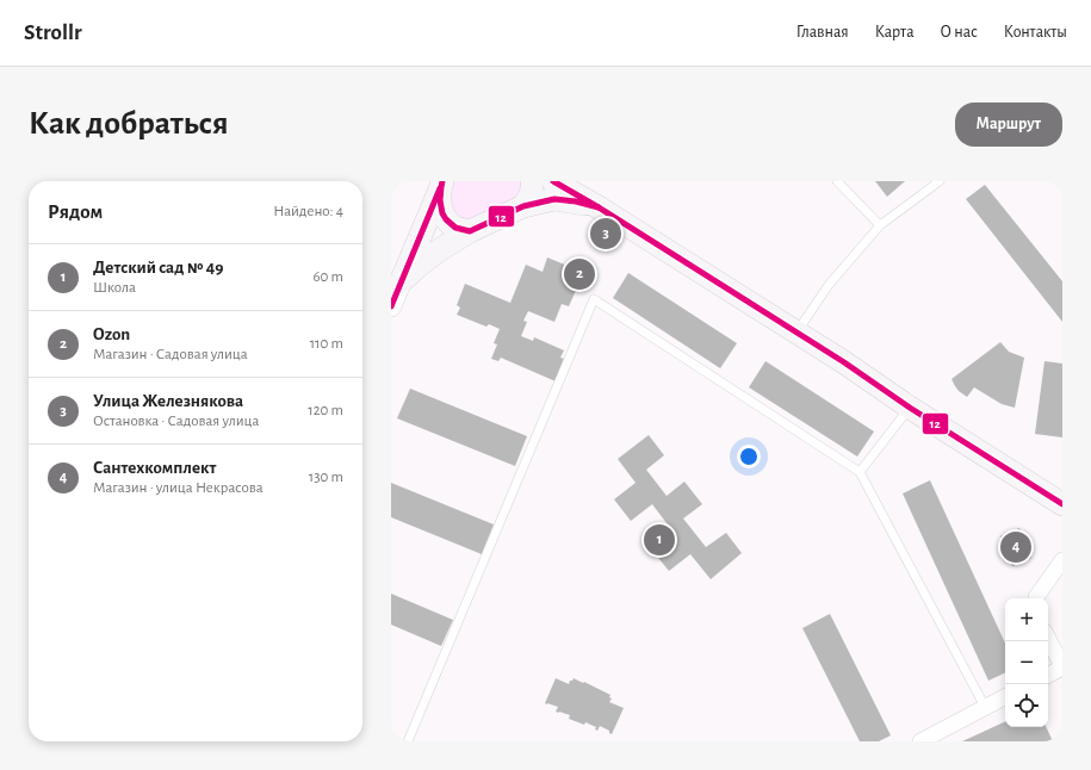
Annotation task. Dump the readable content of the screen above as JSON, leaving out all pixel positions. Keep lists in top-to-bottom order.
{
  "lines": ["transit line 12"],
  "page": {
    "header": "Strollr",
    "nav": [
      "Главная",
      "Карта",
      "О нас",
      "Контакты"
    ],
    "buttons": "Маршрут",
    "title": "Как добраться",
    "heading": ["Рядом", "Найдено: 4"],
    "pins": [
      "3",
      "2",
      "1",
      "4"
    ],
    "list": [
      {
        "mark": "1",
        "name": "Детский сад № 49",
        "note": "Школа",
        "value": "60 m"
      },
      {
        "mark": "2",
        "name": "Ozon",
        "note": "Магазин · Садовая улица",
        "value": "110 m"
      },
      {
        "mark": "3",
        "name": "Улица Железнякова",
        "note": "Остановка · Садовая улица",
        "value": "120 m"
      },
      {
        "mark": "4",
        "name": "Сантехкомплект",
        "note": "Магазин · улица Некрасова",
        "value": "130 m"
      }
    ],
    "map_buttons": ["+", "−"]
  }
}
